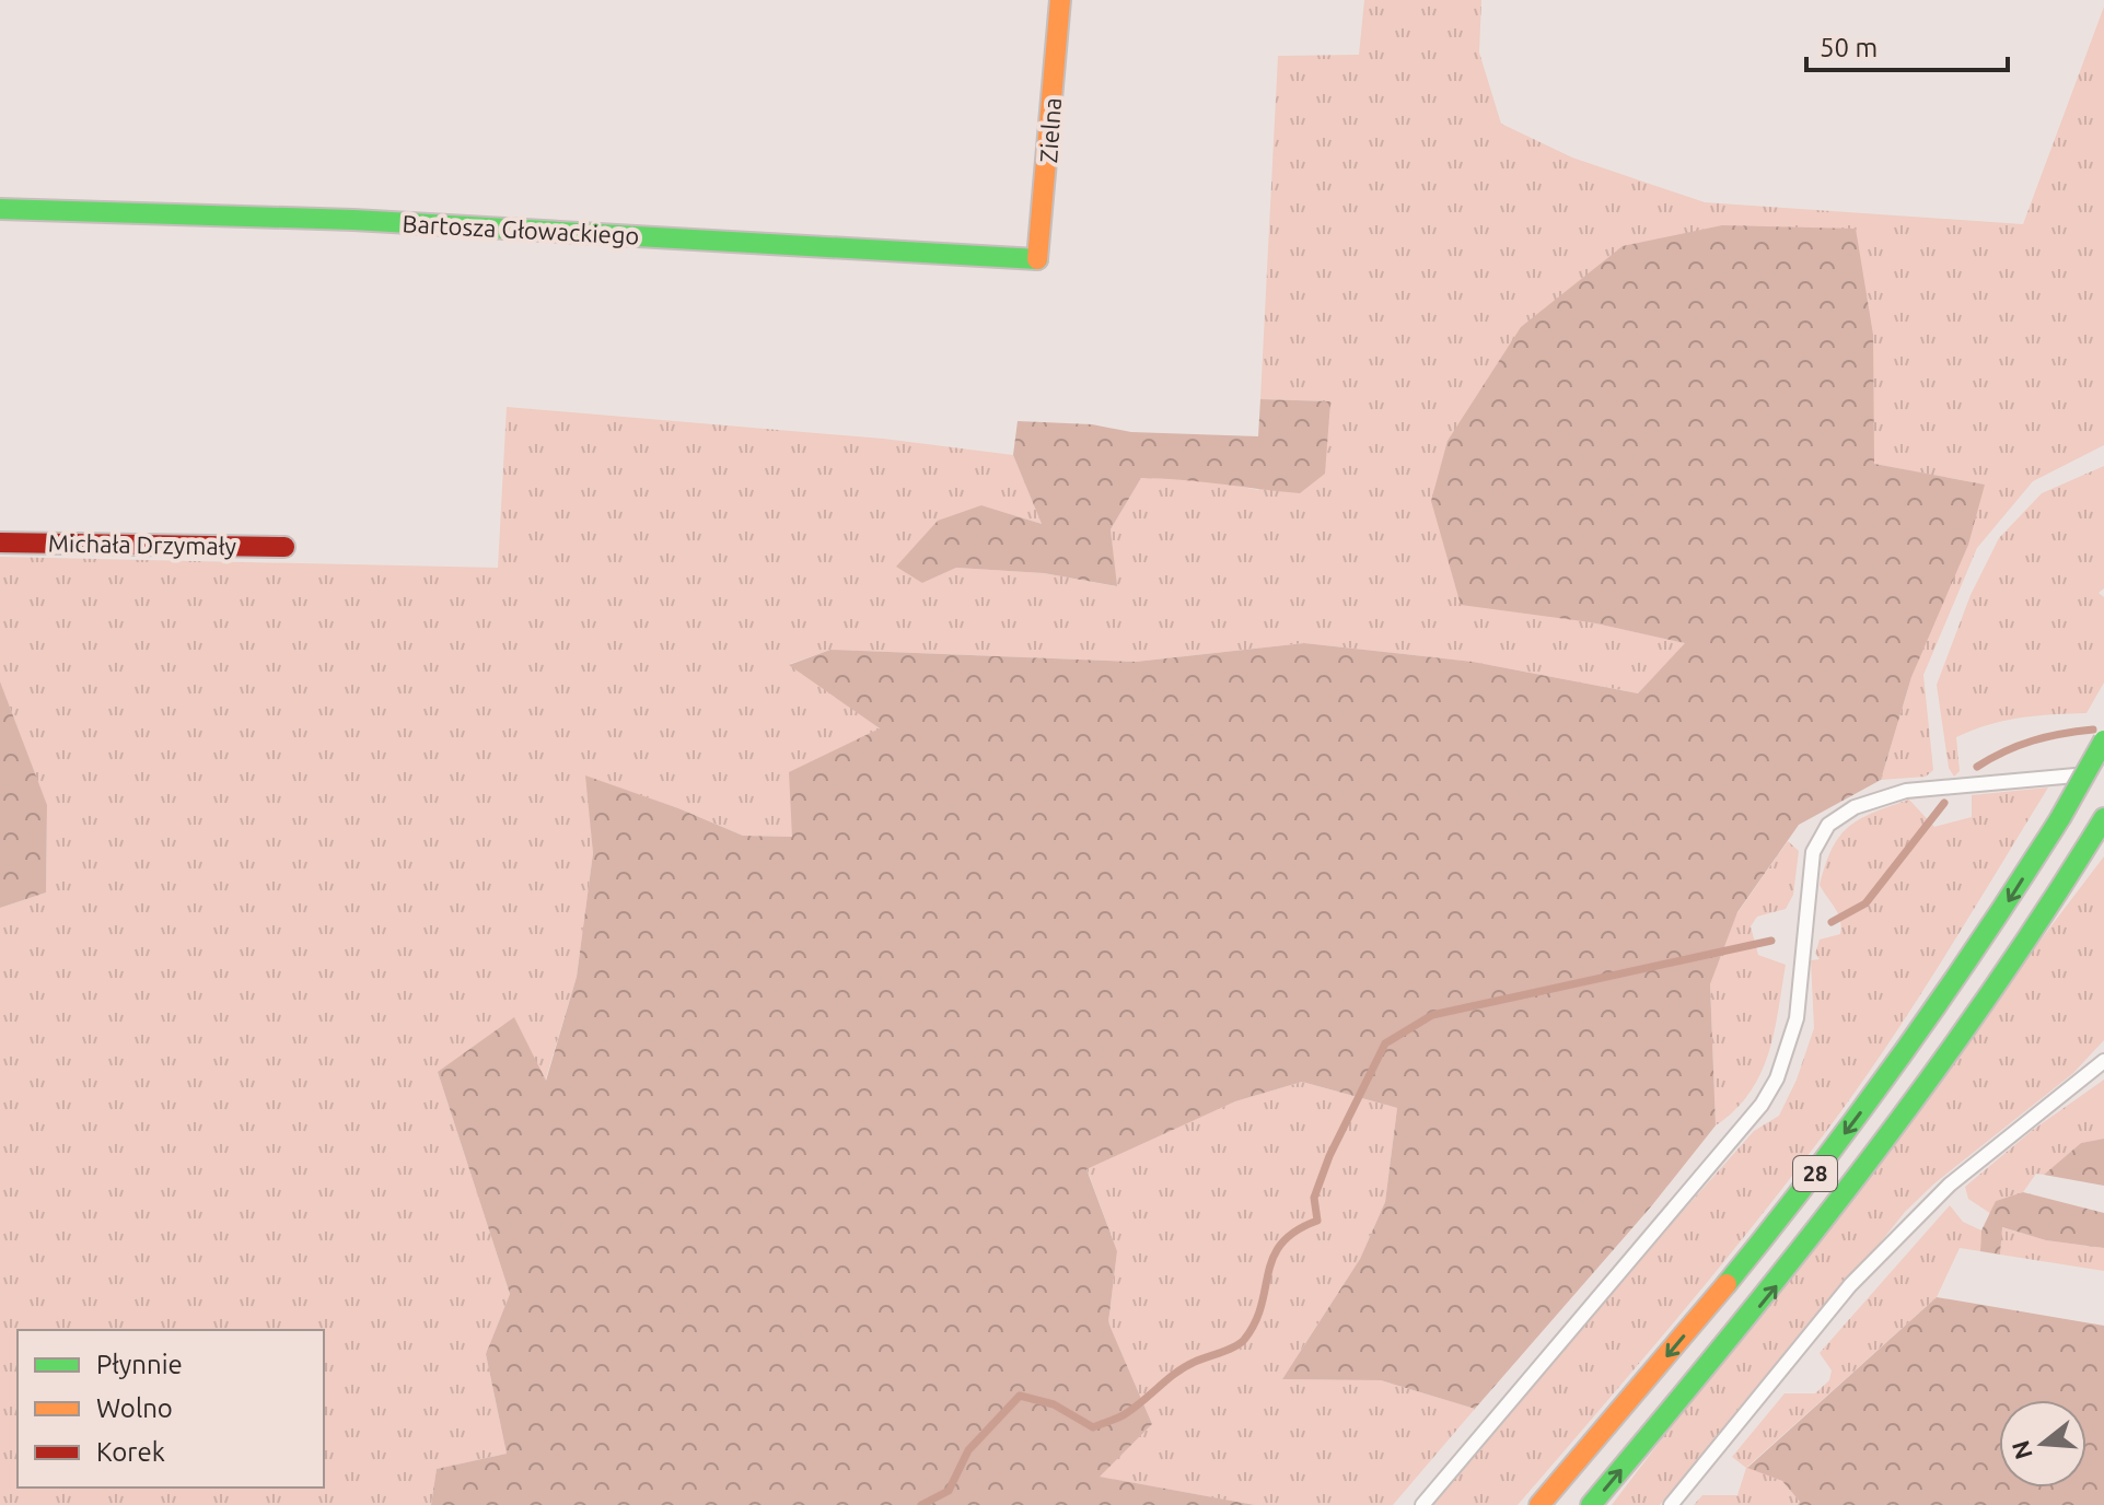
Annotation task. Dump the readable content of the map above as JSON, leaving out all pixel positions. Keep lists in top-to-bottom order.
{
  "streets": {
    "main road": [
      "Zielna",
      "Bartosza Głowackiego",
      "Michała Drzymały",
      "28"
    ]
  },
  "crossings": [
    ["Zielna", "Bartosza Głowackiego"]
  ],
  "legend": ["Płynnie", "Wolno", "Korek"],
  "scale_bar": "50 m",
  "north": "left"
}
